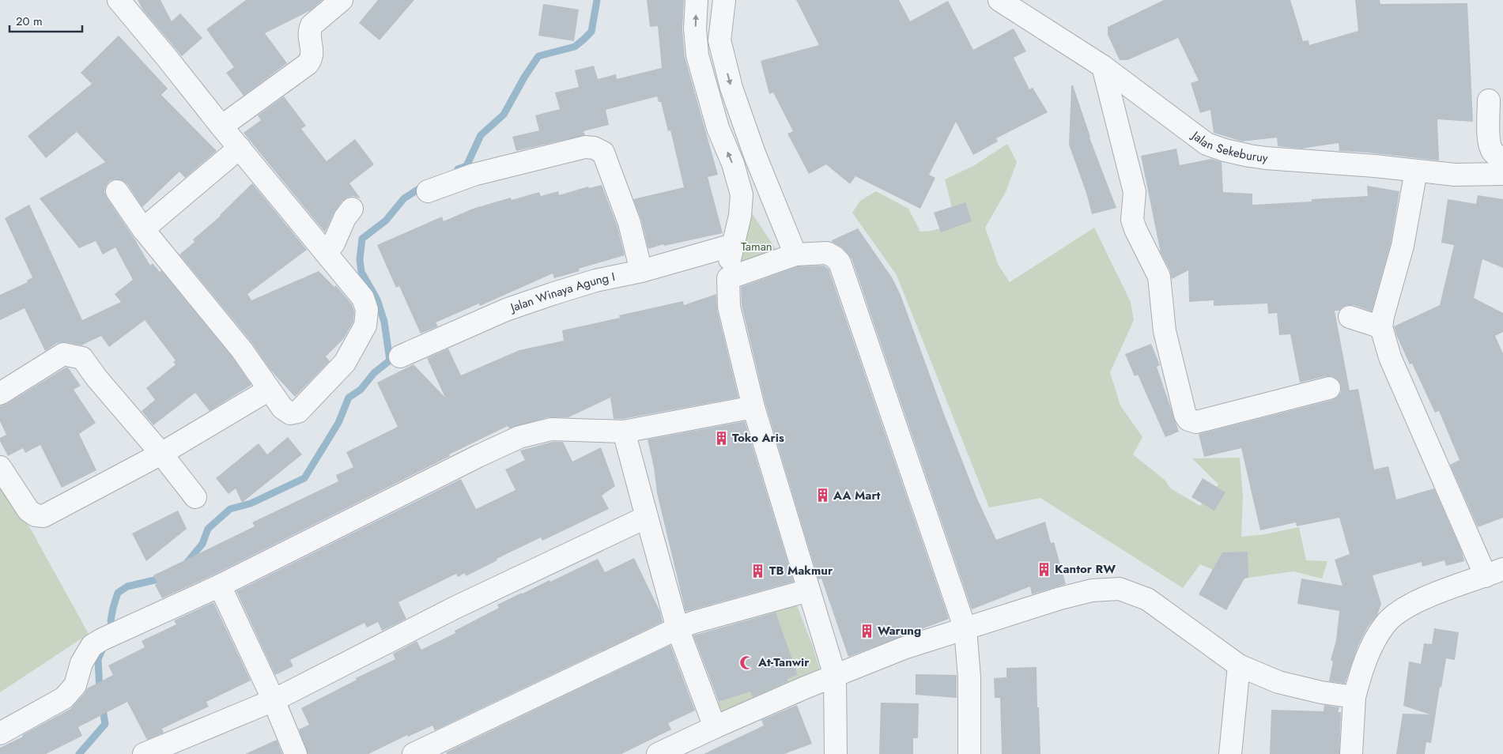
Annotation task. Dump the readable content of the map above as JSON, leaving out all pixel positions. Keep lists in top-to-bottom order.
{
  "streets": {
    "street": ["Jalan Sekeburuy", "Jalan Winaya Agung I"]
  },
  "parks": ["Taman"],
  "places": {
    "building": [
      "Toko Aris",
      "AA Mart",
      "Kantor RW",
      "TB Makmur",
      "Warung"
    ],
    "mosque": ["At-Tanwir"]
  },
  "scale_bar": "20 m"
}
